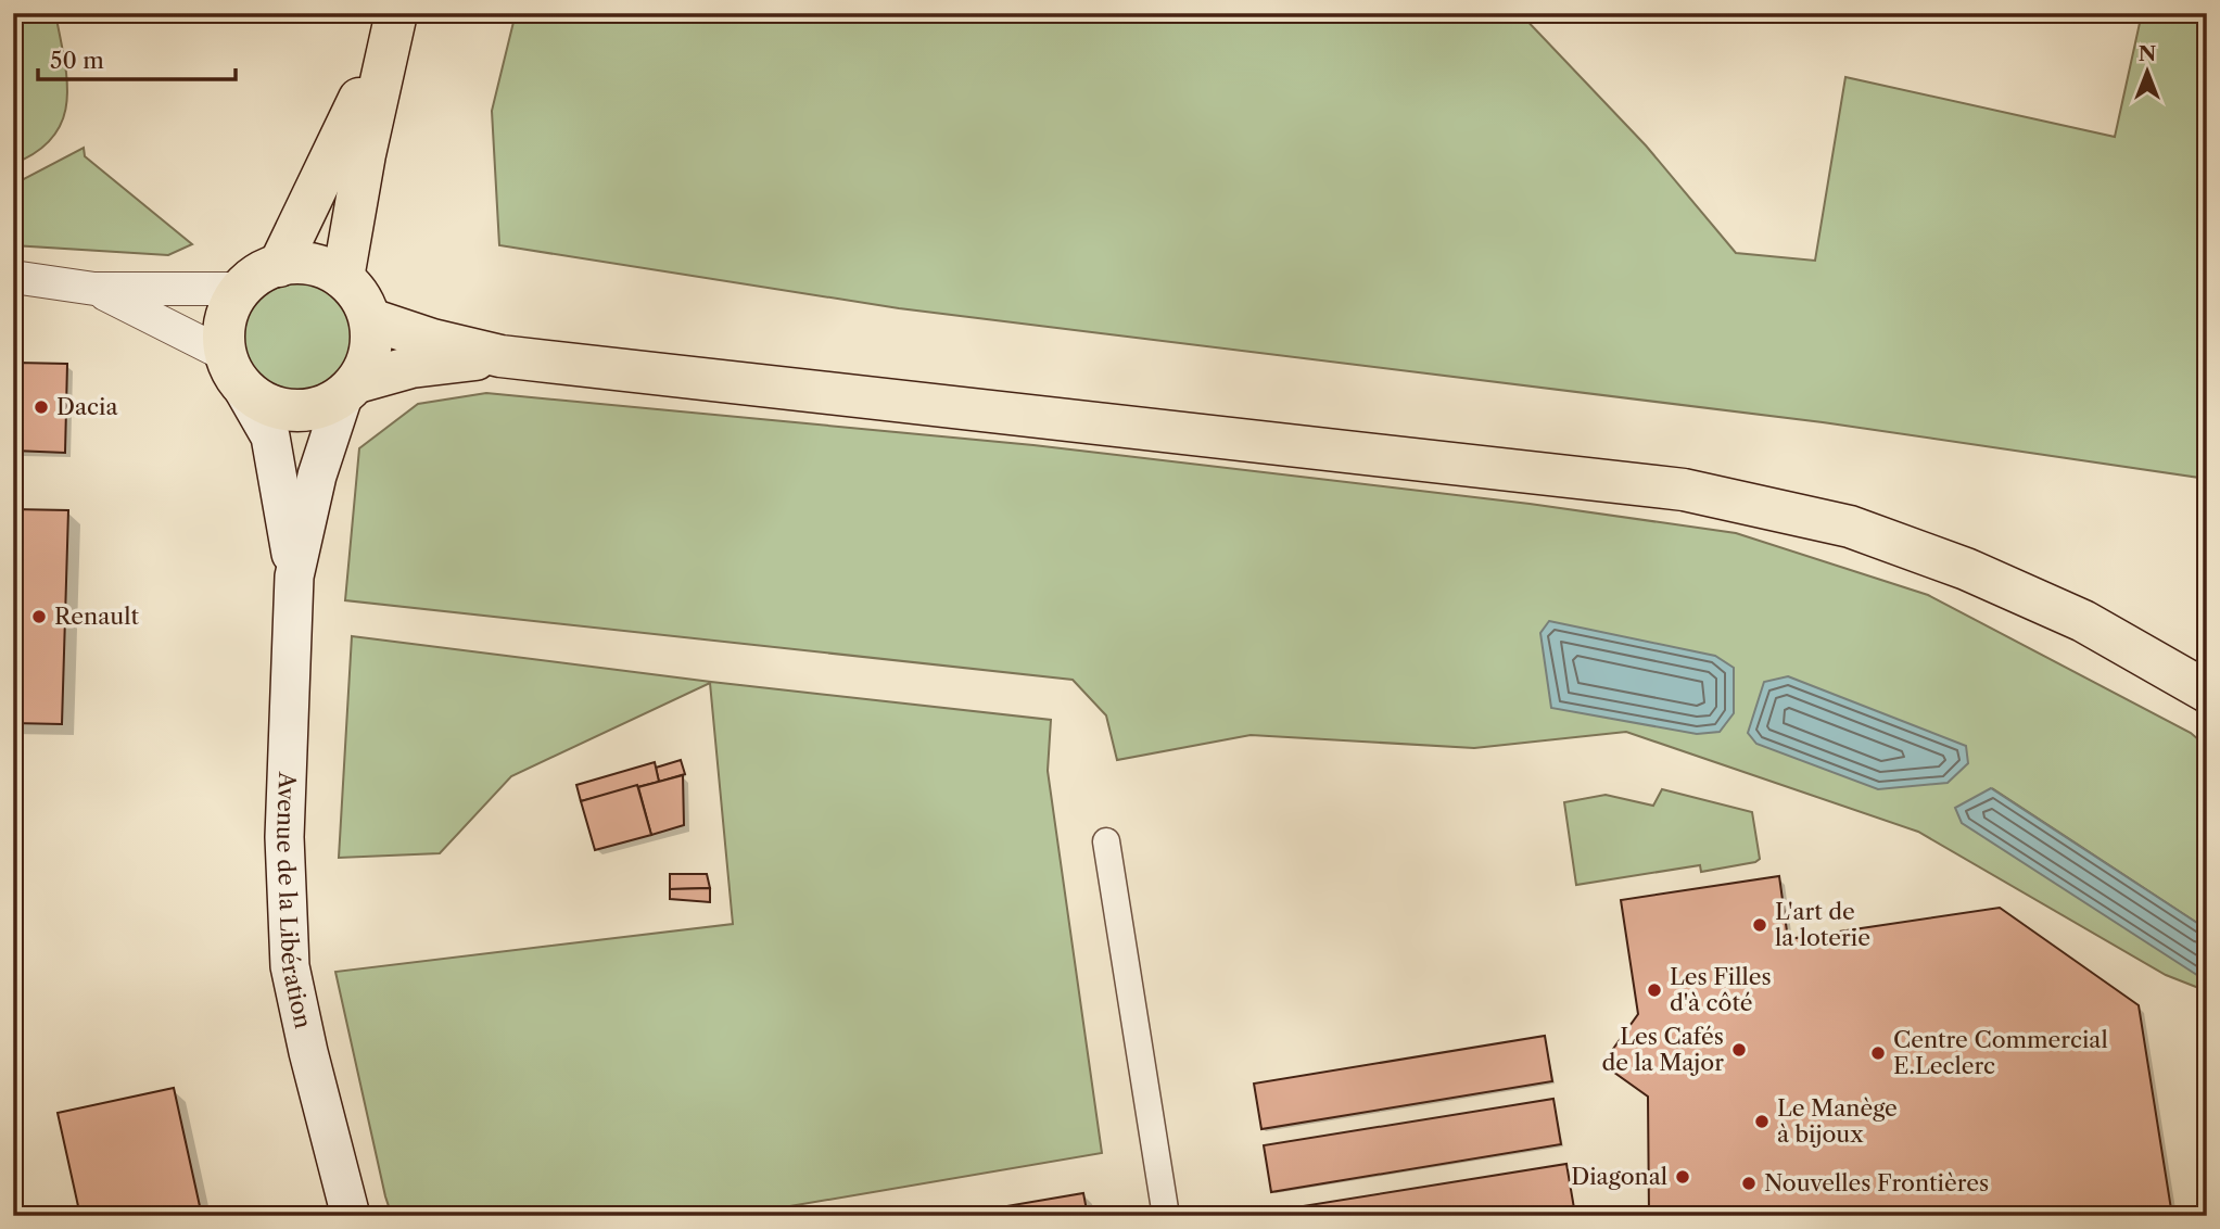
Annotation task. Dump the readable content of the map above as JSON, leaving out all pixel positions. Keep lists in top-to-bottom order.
{
  "streets": {
    "main road": ["Avenue de la Libération"]
  },
  "places": [
    "Dacia",
    "Renault",
    "L'art de la loterie",
    "Les Filles d'à côté",
    "Les Cafés de la Major",
    "Centre Commercial E.Leclerc",
    "Le Manège à bijoux",
    "Diagonal",
    "Nouvelles Frontières"
  ],
  "scale_bar": "50 m",
  "north": "top"
}
